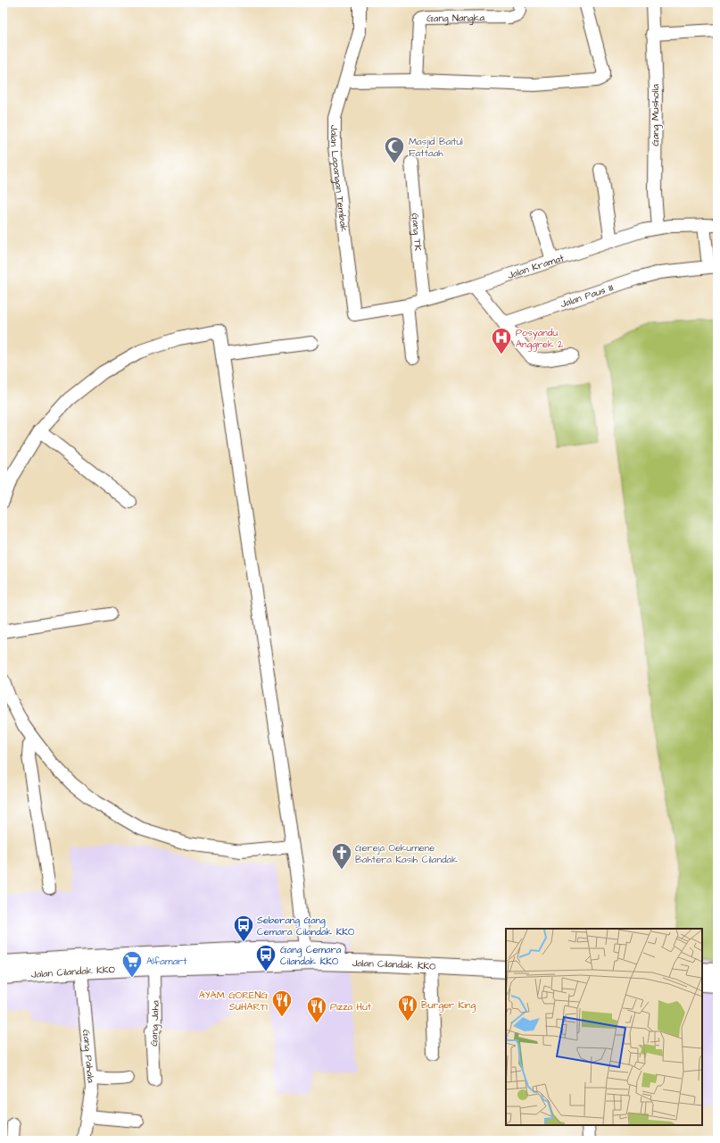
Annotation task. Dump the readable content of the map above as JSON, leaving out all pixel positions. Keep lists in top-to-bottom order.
{
  "streets": {
    "street": [
      "Gang Nangka",
      "Gang Musholla",
      "Jalan Lapangan Tembak",
      "Gang TK",
      "Jalan Kramat",
      "Jalan Paus III",
      "Jalan Cilandak KKO",
      "Gang Jaha",
      "Gang Pahala"
    ]
  },
  "crossings": [
    ["Gang Musholla", "Jalan Kramat"],
    ["Jalan Lapangan Tembak", "Jalan Kramat"],
    ["Gang TK", "Jalan Kramat"],
    ["Jalan Cilandak KKO", "Gang Jaha"],
    ["Jalan Cilandak KKO", "Gang Pahala"]
  ],
  "places": {
    "mosque": ["Masjid Baitul Fattaah"],
    "hospital": ["Posyandu Anggrek 2"],
    "church": ["Gereja Oekumene Bahtera Kasih Cilandak"],
    "bus stop": ["Seberang Gang Cemara Cilandak KKO", "Gang Cemara Cilandak KKO"],
    "supermarket": ["Alfamart"],
    "restaurant": ["AYAM GORENG SUHARTI", "Burger King", "Pizza Hut"]
  }
}
